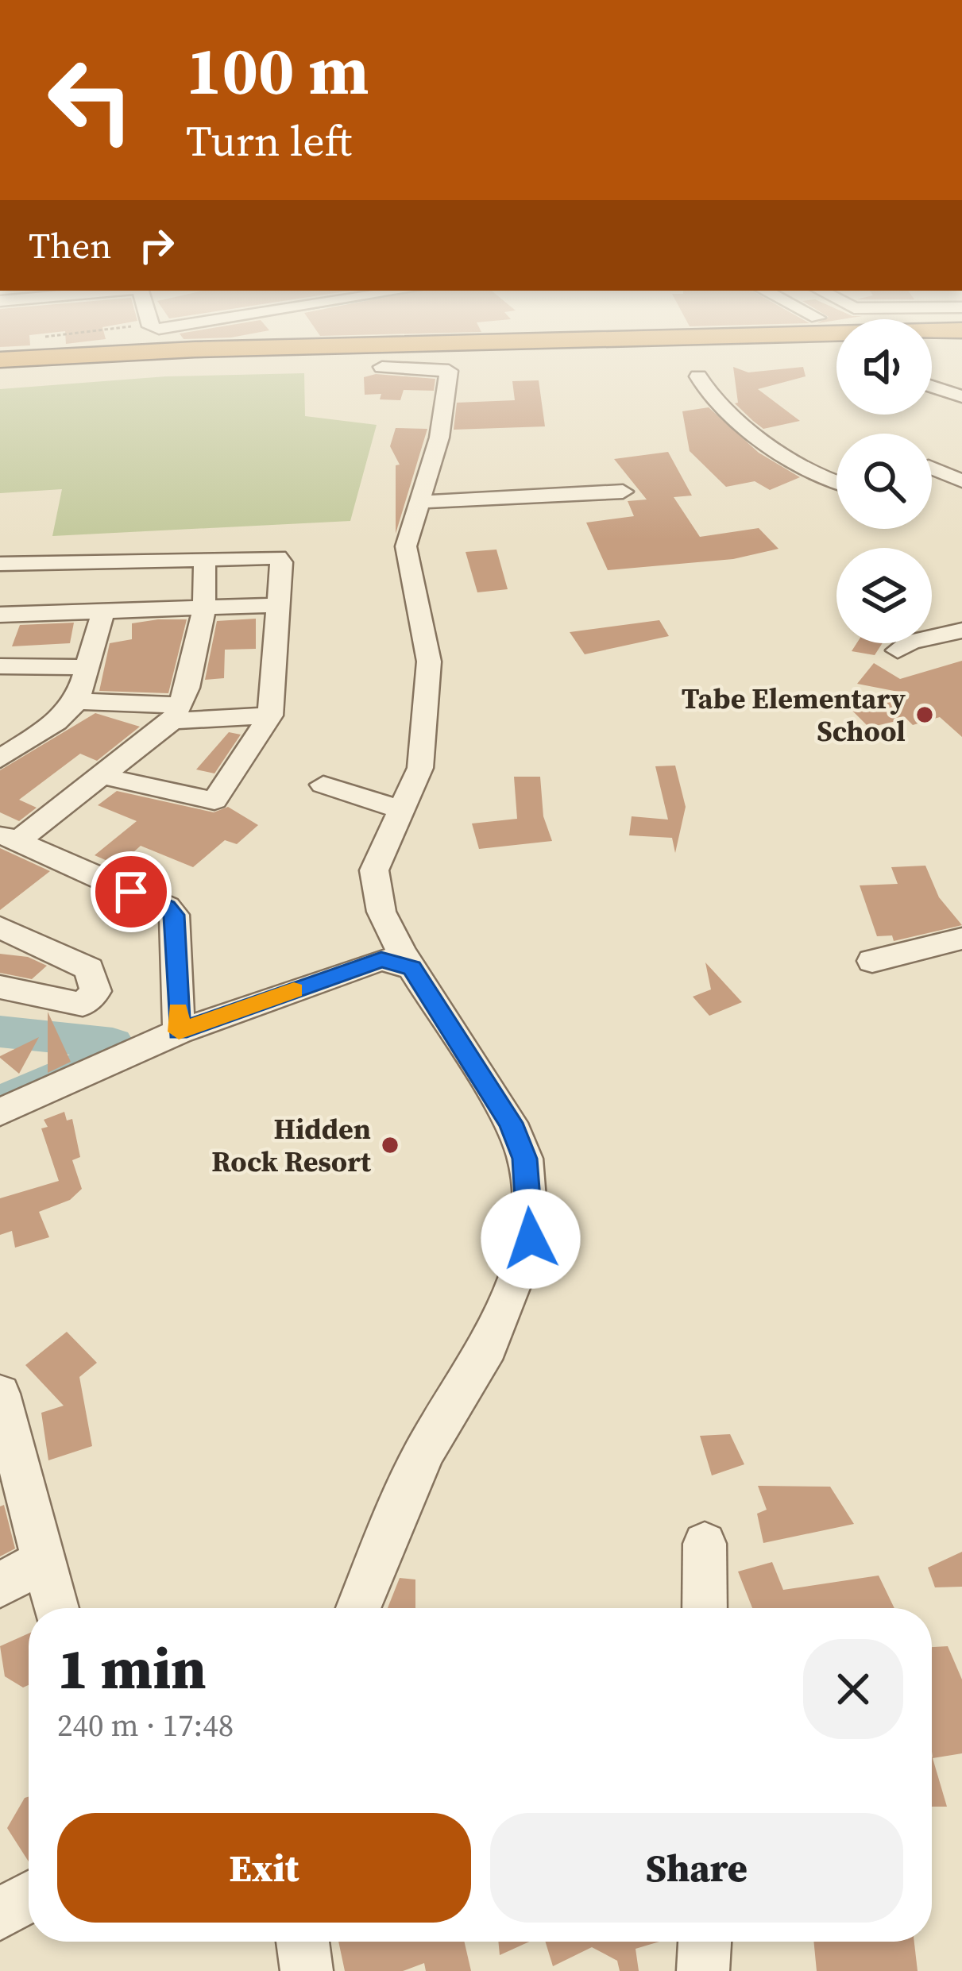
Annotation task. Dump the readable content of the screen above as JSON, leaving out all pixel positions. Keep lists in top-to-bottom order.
{
  "places": ["Tabe Elementary School", "Hidden Rock Resort"],
  "page": {
    "turn": ["100 m", "Turn left"],
    "then": "Then",
    "heading": ["1 min", "240 m · 17:48"],
    "buttons": ["Exit", "Share"]
  }
}
